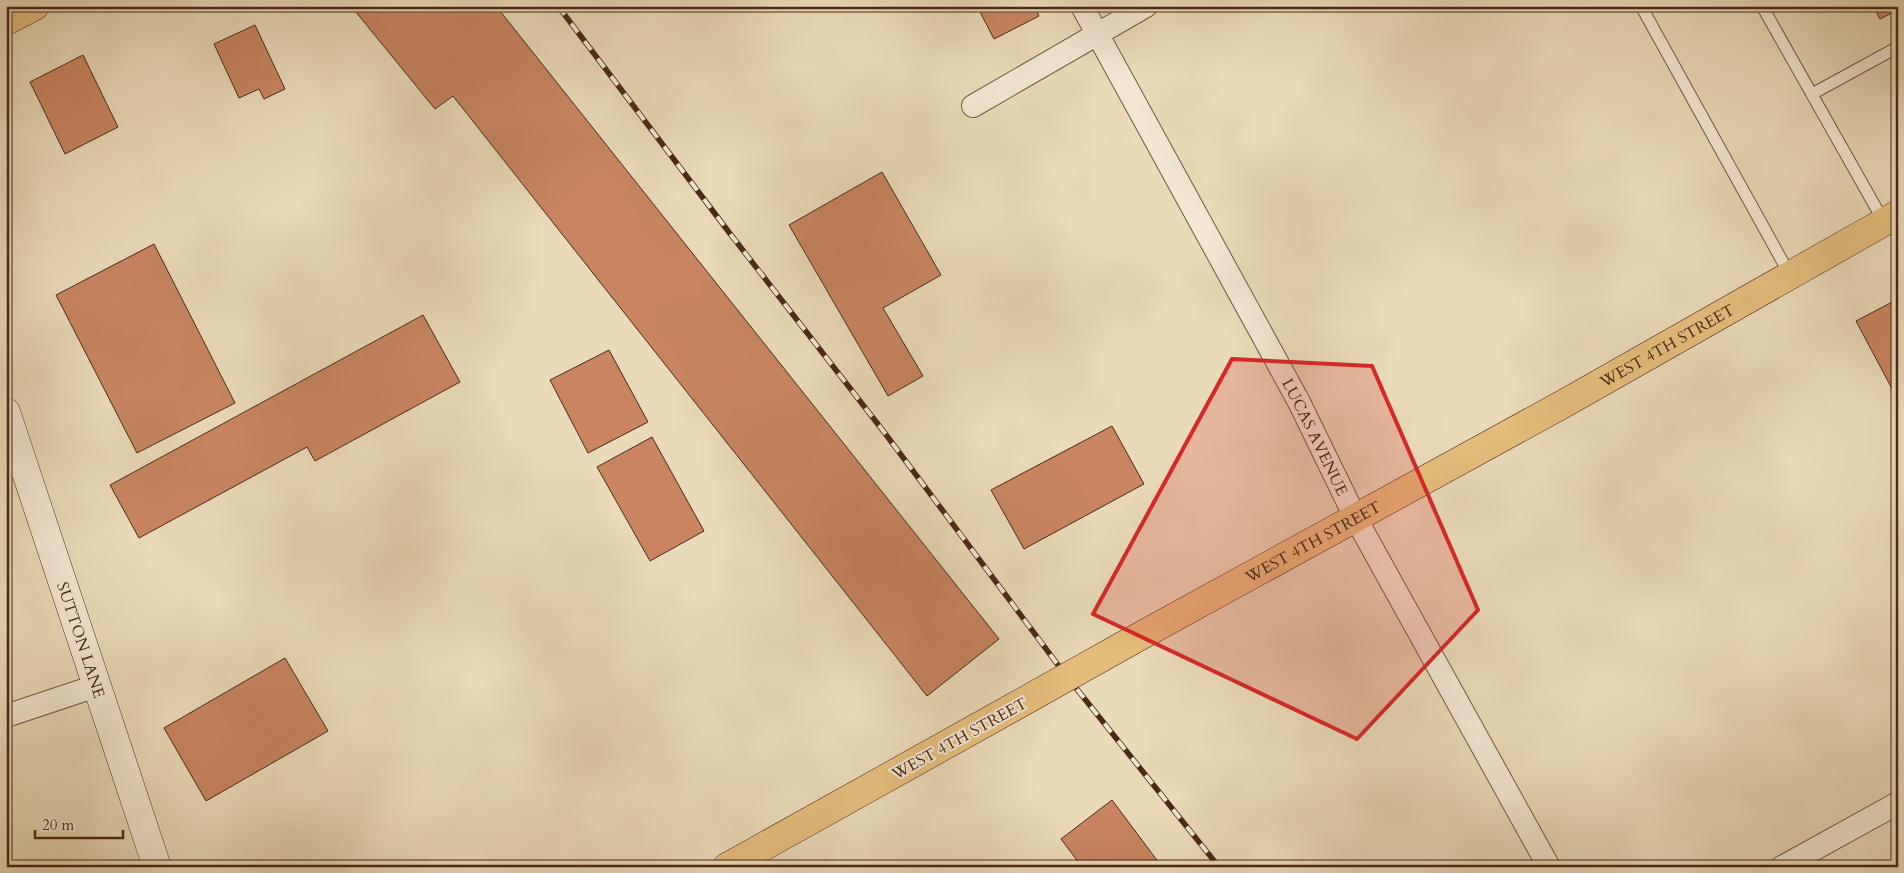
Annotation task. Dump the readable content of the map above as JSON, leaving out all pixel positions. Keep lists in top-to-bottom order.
{
  "streets": {
    "main road": ["WEST 4TH STREET"],
    "street": ["LUCAS AVENUE", "SUTTON LANE"]
  },
  "crossings": [
    ["WEST 4TH STREET", "LUCAS AVENUE"]
  ],
  "scale_bar": "20 m"
}
